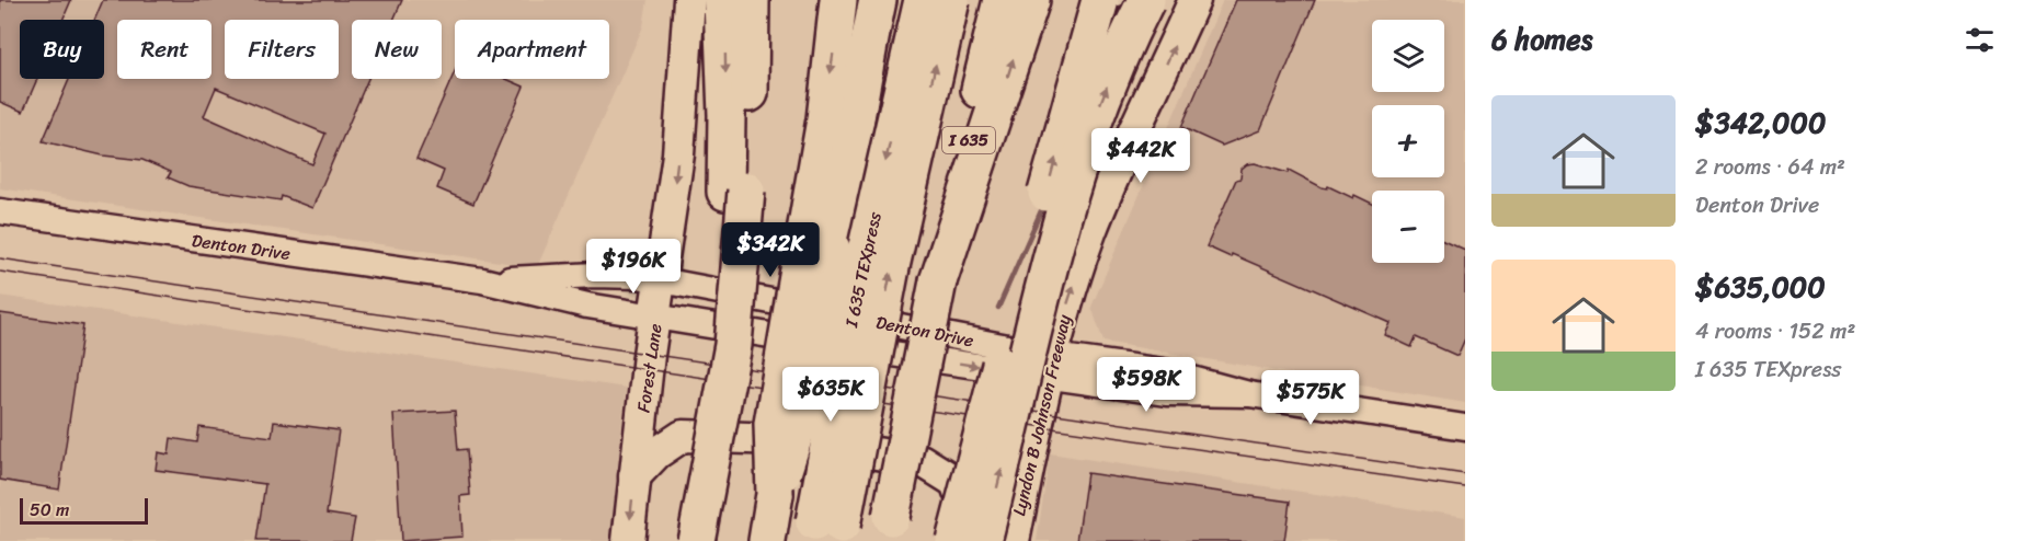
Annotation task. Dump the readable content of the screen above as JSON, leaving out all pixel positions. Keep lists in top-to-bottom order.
{
  "streets": {
    "highway": ["I 635", "I 635 TEXpress"],
    "main road": ["Forest Lane", "Lyndon B Johnson Freeway"],
    "street": ["Denton Drive"]
  },
  "crossings": [
    ["Denton Drive", "Forest Lane"],
    ["Denton Drive", "Lyndon B Johnson Freeway"]
  ],
  "one_way": ["Forest Lane", "Lyndon B Johnson Freeway"],
  "scale_bar": "50 m",
  "page": {
    "heading": "6 homes",
    "map_buttons": ["+", "−"],
    "chip": [
      "Buy",
      "Rent",
      "Filters",
      "New",
      "Apartment"
    ],
    "list": [
      {
        "name": "$342,000",
        "note": "2 rooms · 64 m² · Denton Drive"
      },
      {
        "name": "$635,000",
        "note": "4 rooms · 152 m² · I 635 TEXpress"
      }
    ],
    "price": [
      "$442K",
      "$342K",
      "$196K",
      "$598K",
      "$635K",
      "$575K"
    ],
    "scale": "50 m"
  }
}
